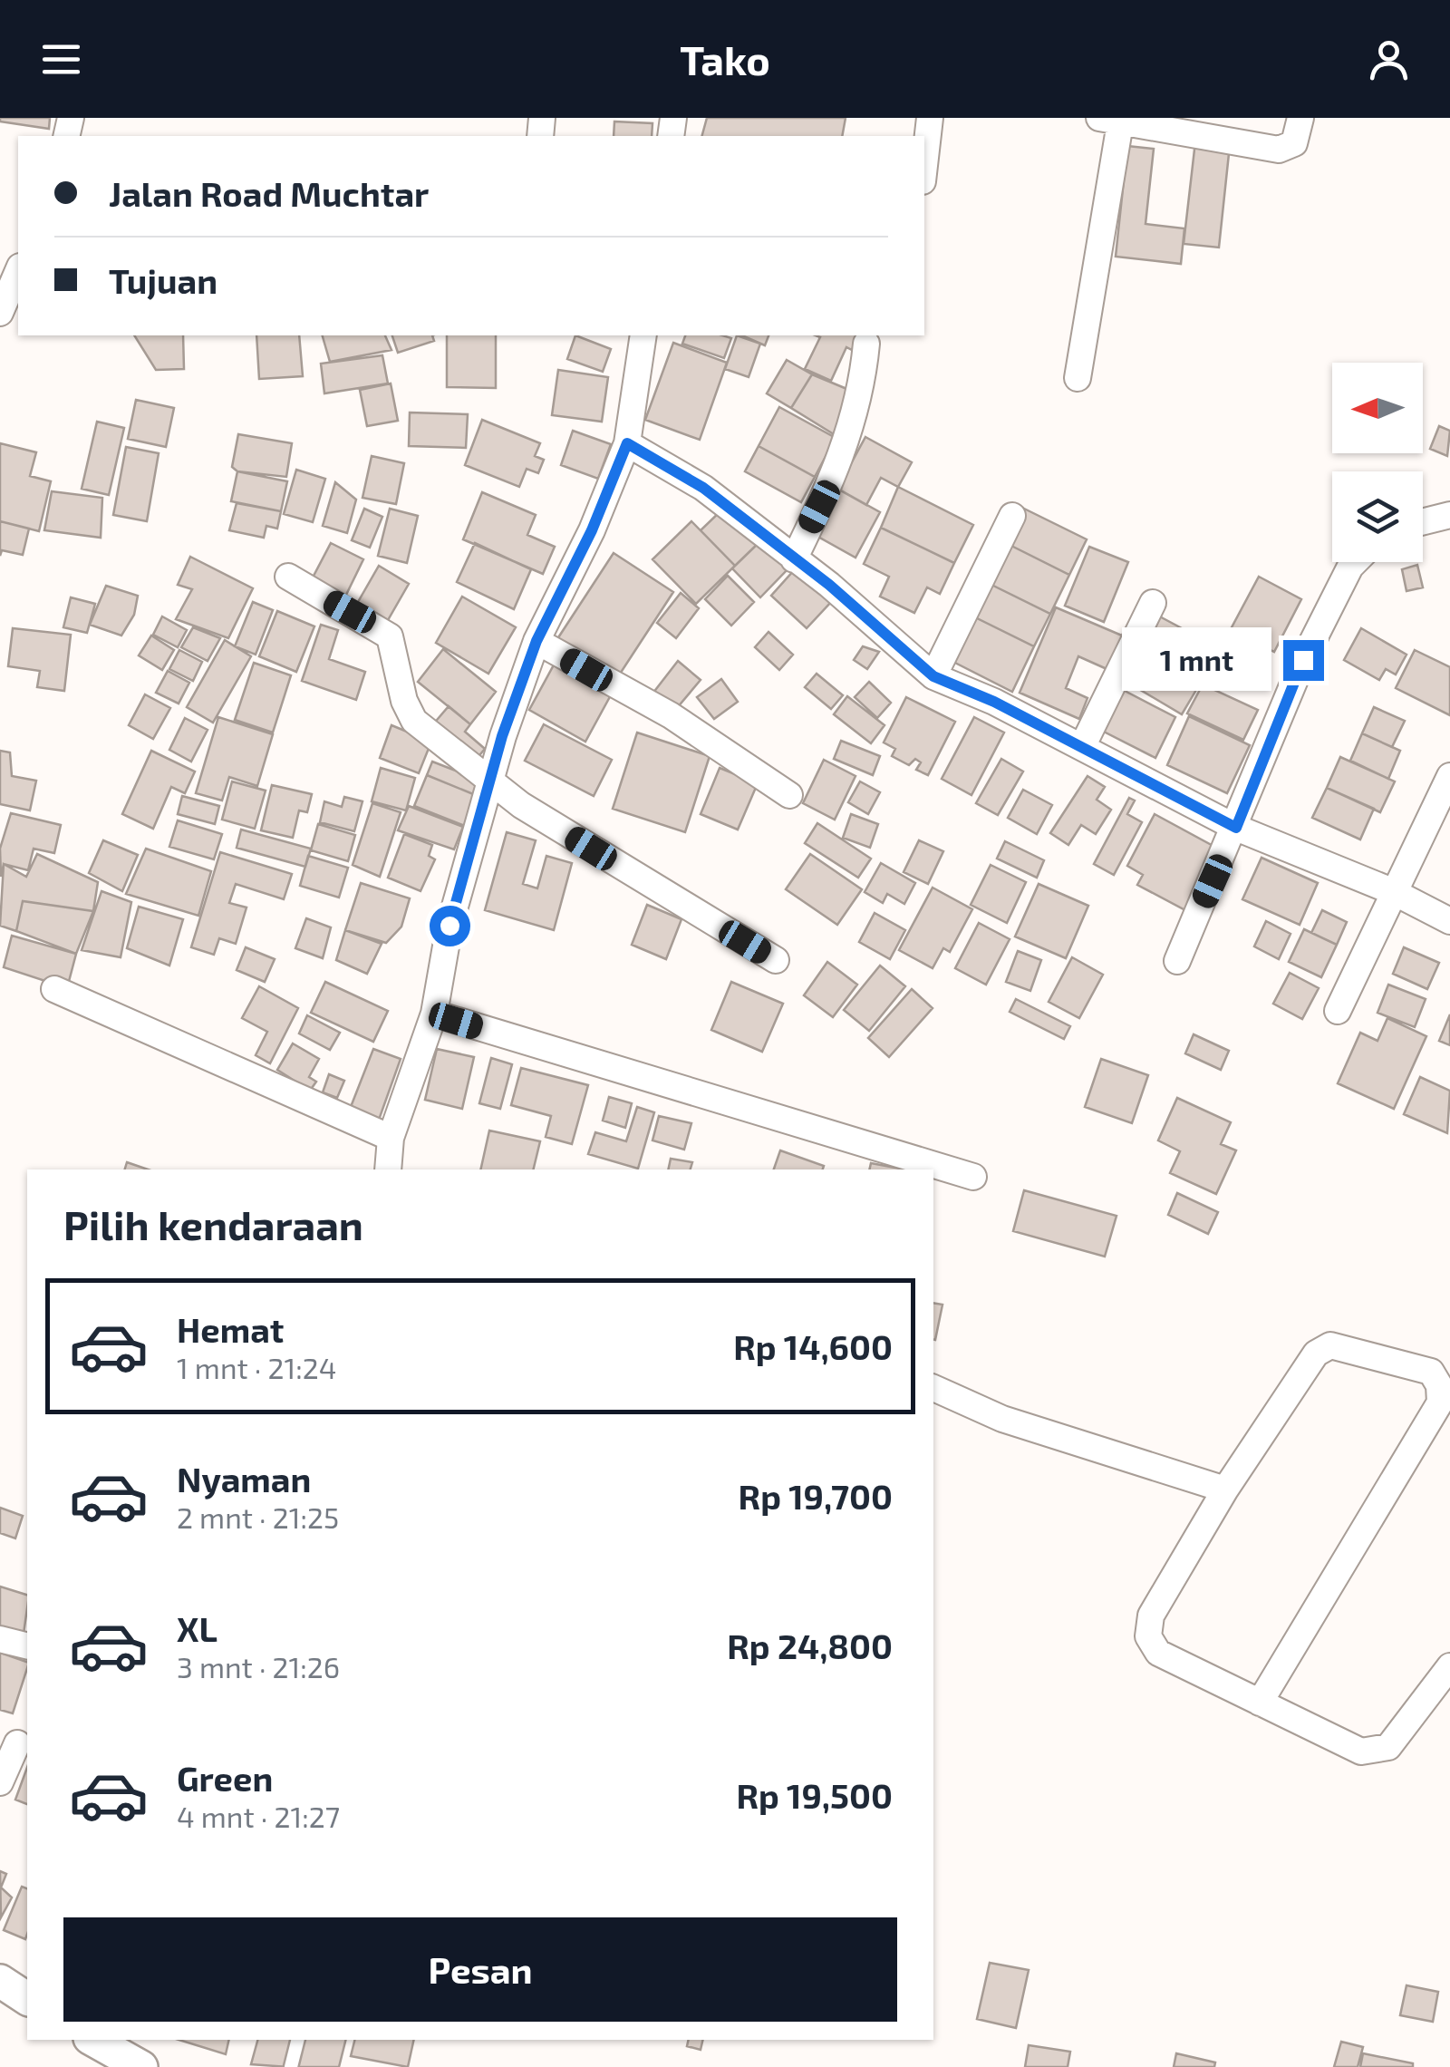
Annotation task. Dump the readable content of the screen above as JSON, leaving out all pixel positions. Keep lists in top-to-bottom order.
{
  "north": "left",
  "page": {
    "header": "Tako",
    "banner": ["Jalan Road Muchtar", "Tujuan"],
    "bubble": "1 mnt",
    "heading": "Pilih kendaraan",
    "list": [
      {
        "name": "Hemat",
        "note": "1 mnt · 21:24",
        "value": "Rp 14,600"
      },
      {
        "name": "Nyaman",
        "note": "2 mnt · 21:25",
        "value": "Rp 19,700"
      },
      {
        "name": "XL",
        "note": "3 mnt · 21:26",
        "value": "Rp 24,800"
      },
      {
        "name": "Green",
        "note": "4 mnt · 21:27",
        "value": "Rp 19,500"
      }
    ],
    "buttons": "Pesan"
  }
}
